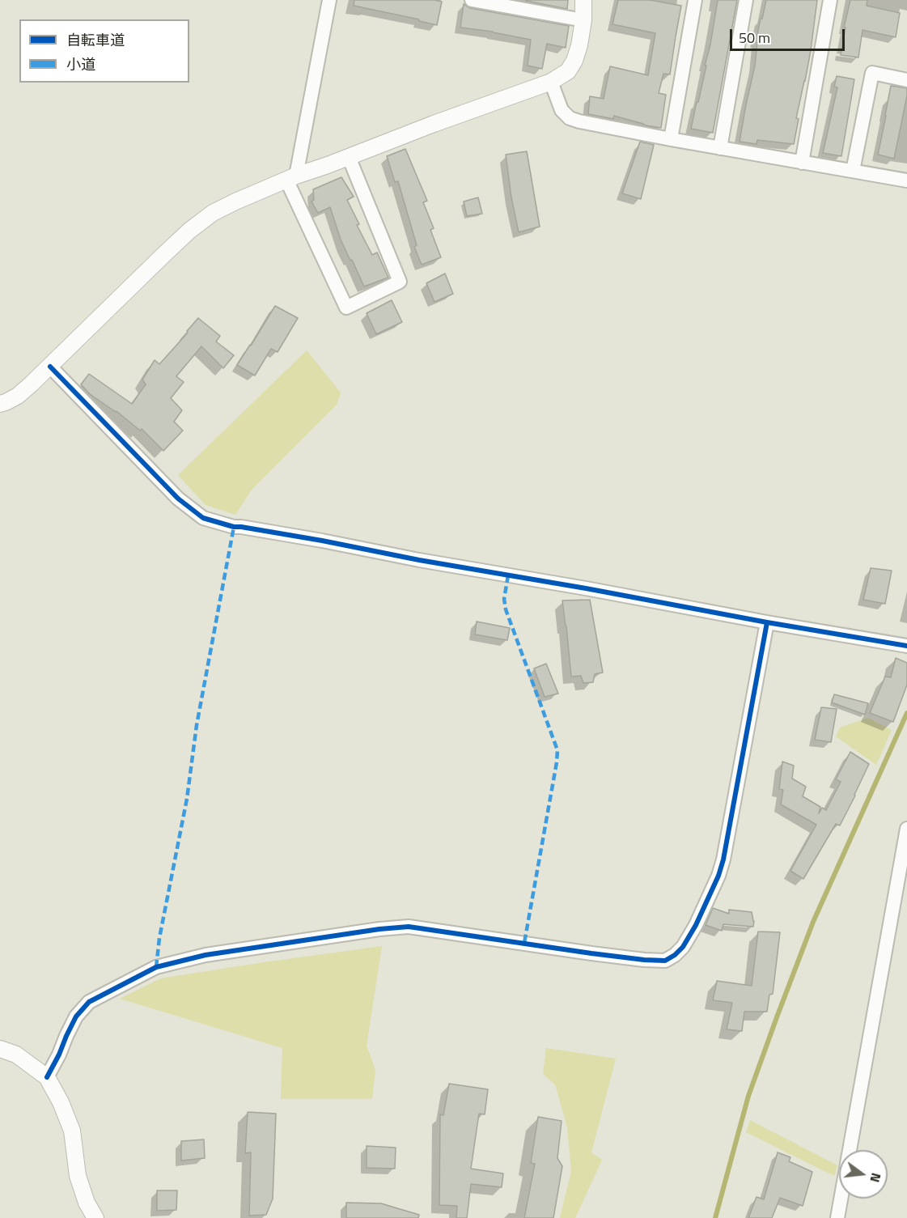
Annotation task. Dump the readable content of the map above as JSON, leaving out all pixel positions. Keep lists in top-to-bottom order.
{
  "legend": ["自転車道", "小道"],
  "scale_bar": "50 m",
  "north": "right"
}
